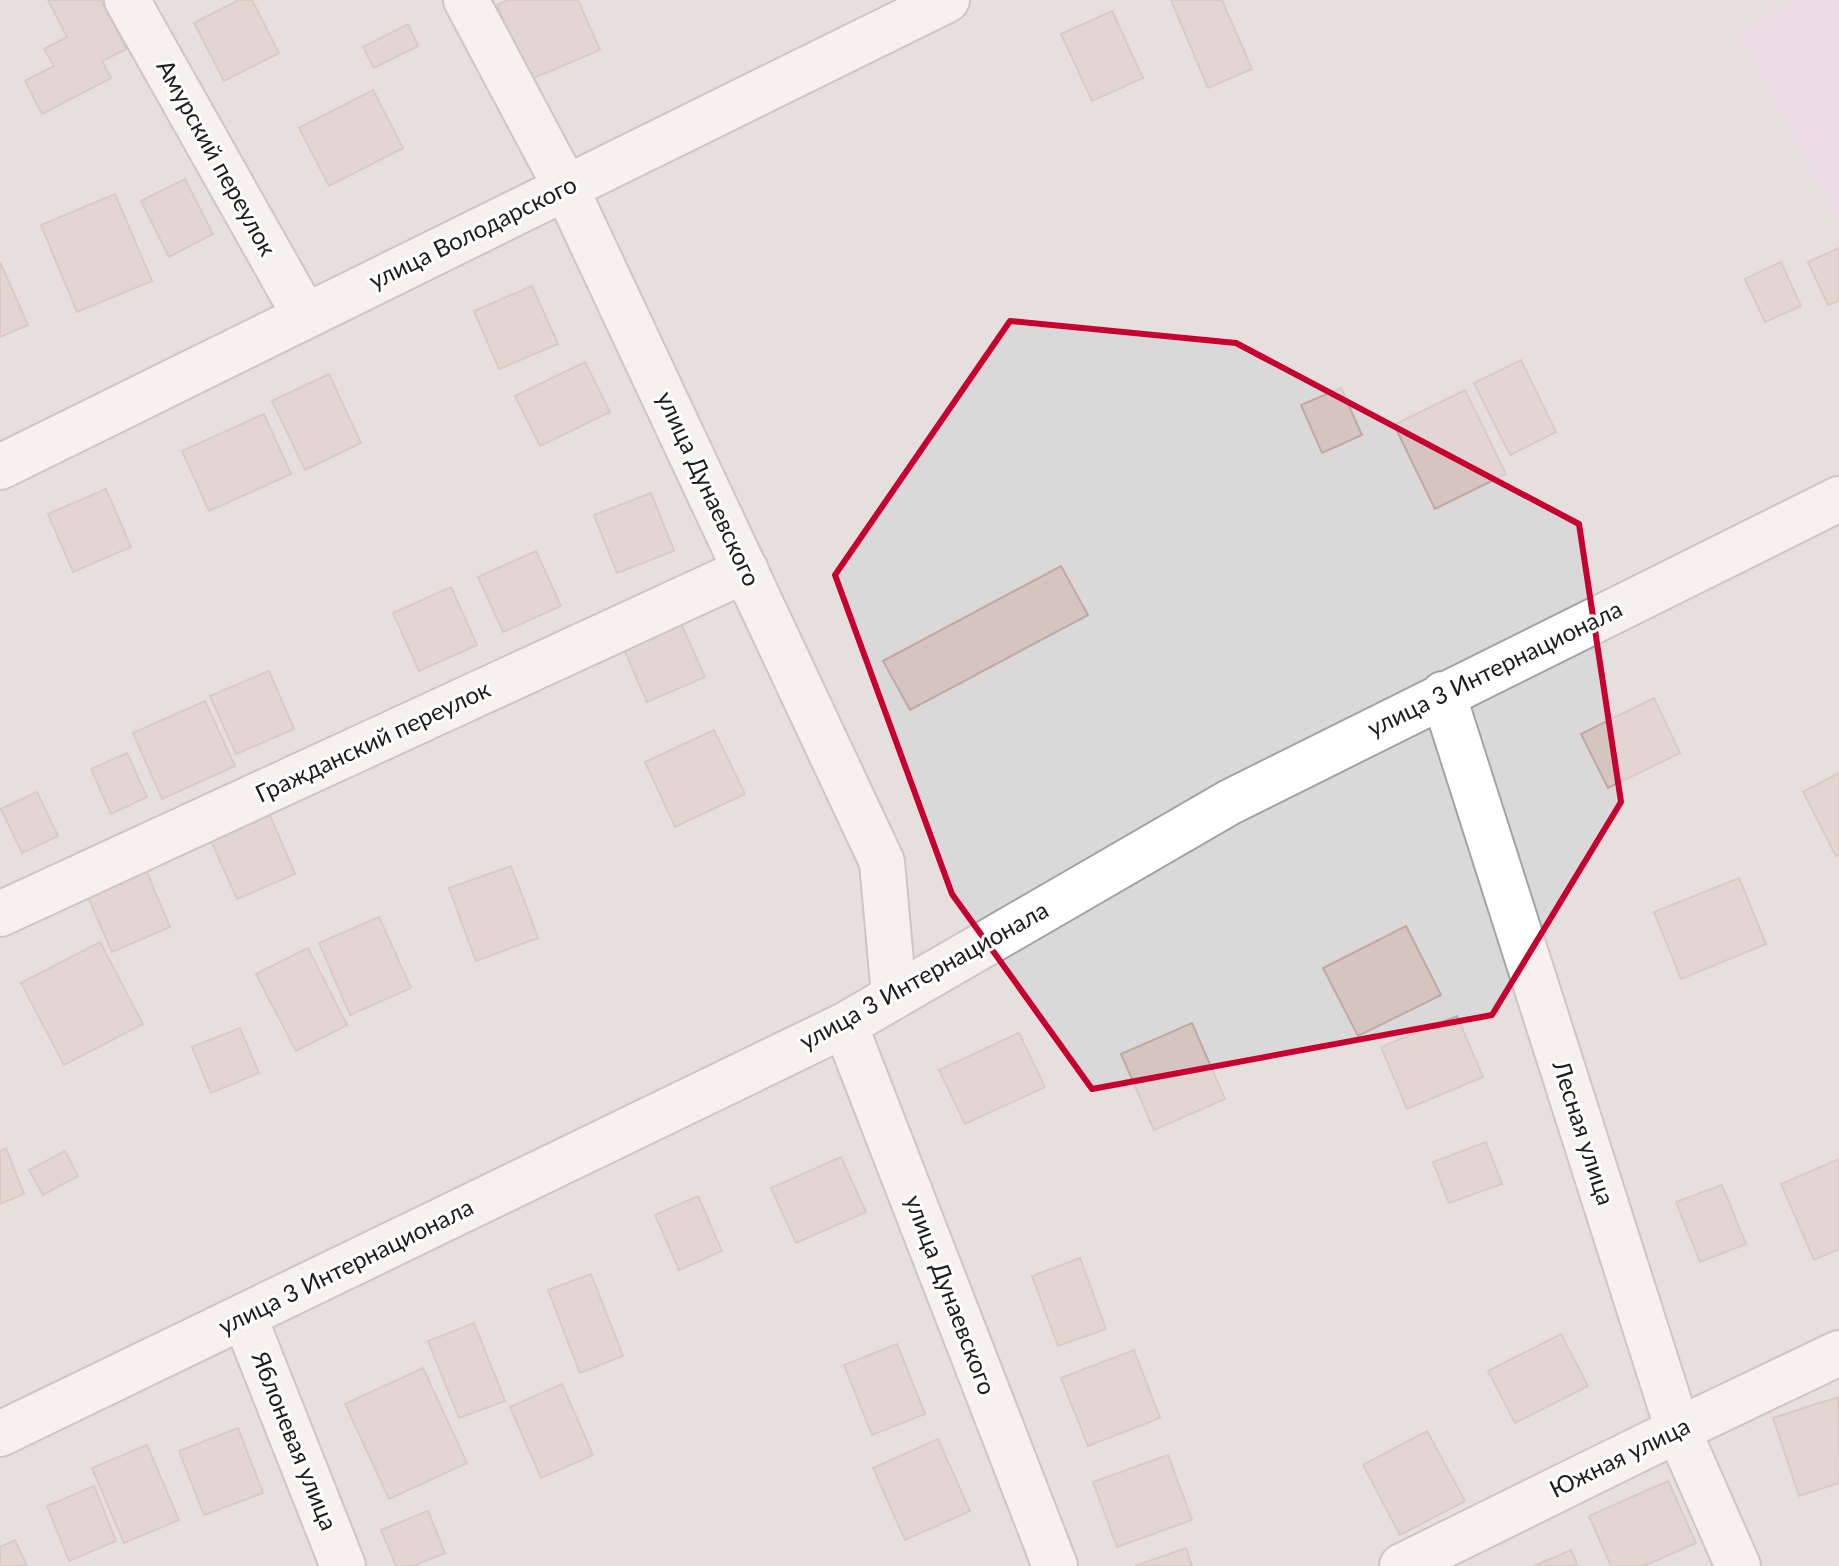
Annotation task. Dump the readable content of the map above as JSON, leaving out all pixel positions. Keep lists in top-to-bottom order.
{
  "streets": {
    "street": [
      "Амурский переулок",
      "улица Володарского",
      "улица Дунаевского",
      "улица 3 Интернационала",
      "Гражданский переулок",
      "Лесная улица",
      "Яблоневая улица",
      "Южная улица"
    ]
  },
  "crossings": [
    ["Амурский переулок", "улица Володарского"],
    ["улица Володарского", "улица Дунаевского"],
    ["улица Дунаевского", "улица 3 Интернационала"],
    ["улица Дунаевского", "Гражданский переулок"],
    ["улица 3 Интернационала", "Лесная улица"],
    ["улица 3 Интернационала", "Яблоневая улица"],
    ["Лесная улица", "Южная улица"]
  ]
}
